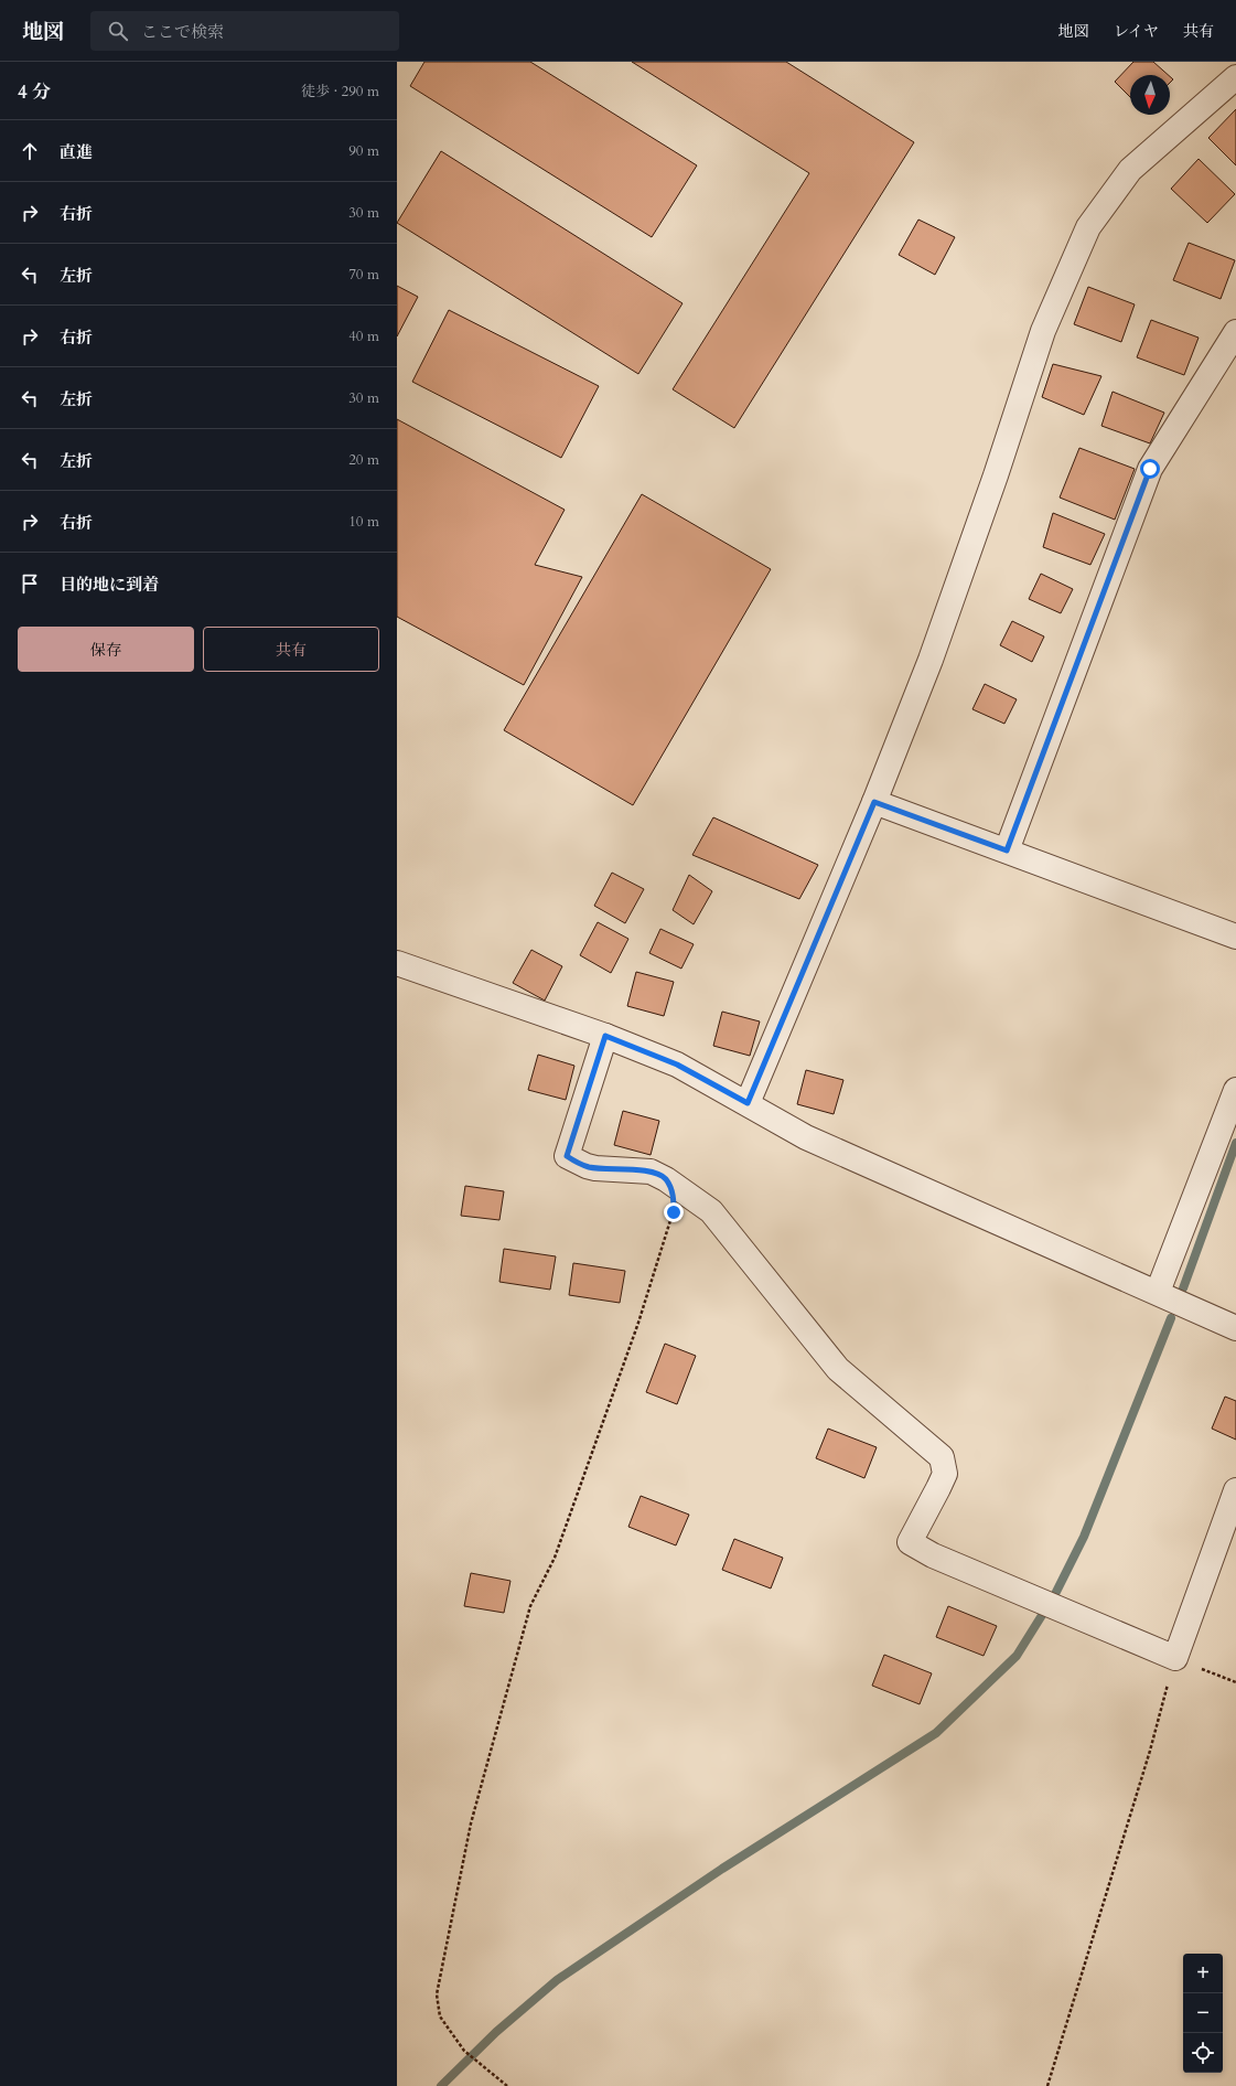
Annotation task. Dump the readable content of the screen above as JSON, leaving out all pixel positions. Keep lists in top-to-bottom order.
{
  "north": "bottom",
  "page": {
    "header": "地図",
    "search": "ここで検索",
    "nav": ["地図", "レイヤ", "共有"],
    "heading": ["4 分", "徒歩 · 290 m"],
    "list": [
      ["直進", "90 m"],
      ["右折", "30 m"],
      ["左折", "70 m"],
      ["右折", "40 m"],
      ["左折", "30 m"],
      ["左折", "20 m"],
      ["右折", "10 m"],
      "目的地に到着"
    ],
    "buttons": ["保存", "共有"],
    "map_buttons": ["+", "−"]
  }
}
